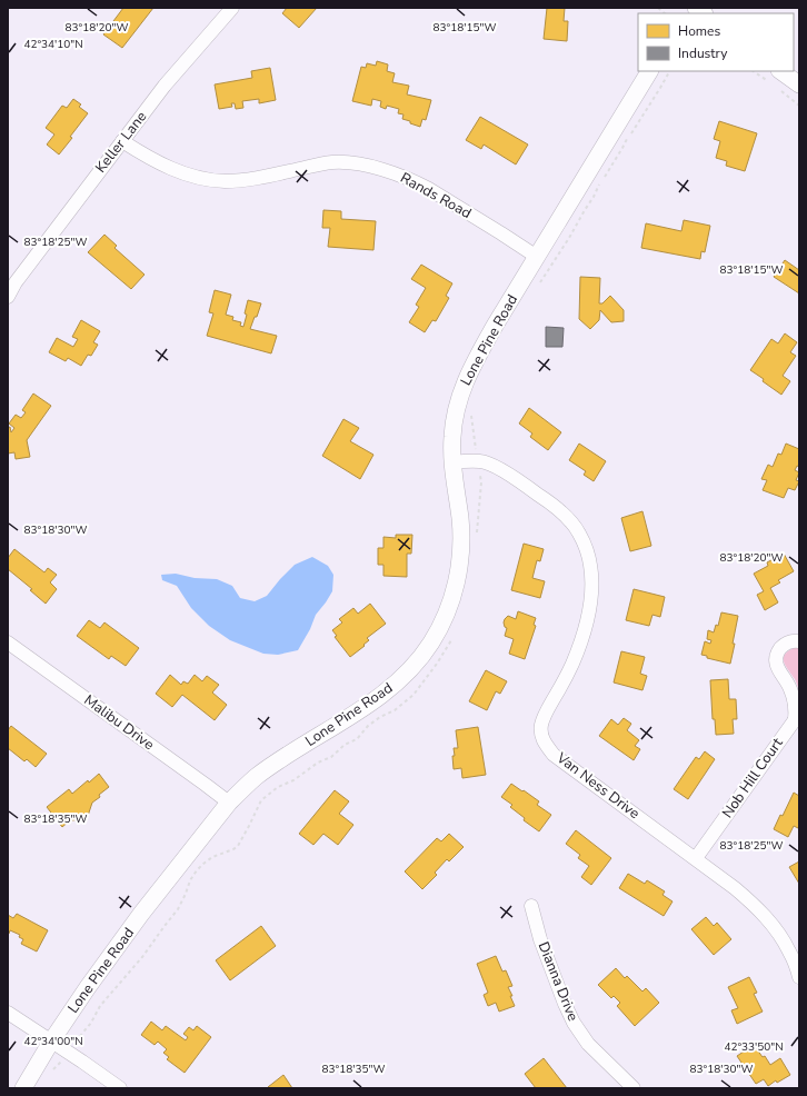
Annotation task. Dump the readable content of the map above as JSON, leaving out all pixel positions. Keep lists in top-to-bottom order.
{
  "streets": {
    "street": [
      "Keller Lane",
      "Rands Road",
      "Lone Pine Road",
      "Malibu Drive",
      "Nob Hill Court",
      "Van Ness Drive",
      "Dianna Drive"
    ]
  },
  "crossings": [
    ["Keller Lane", "Rands Road"],
    ["Rands Road", "Lone Pine Road"],
    ["Lone Pine Road", "Malibu Drive"],
    ["Lone Pine Road", "Van Ness Drive"],
    ["Nob Hill Court", "Van Ness Drive"]
  ],
  "legend": ["Homes", "Industry"],
  "coordinates": [
    "83°18'20\"W",
    "83°18'15\"W",
    "42°34'10\"N",
    "83°18'25\"W",
    "83°18'30\"W",
    "83°18'35\"W",
    "42°34'00\"N",
    "42°33'50\"N"
  ]
}
